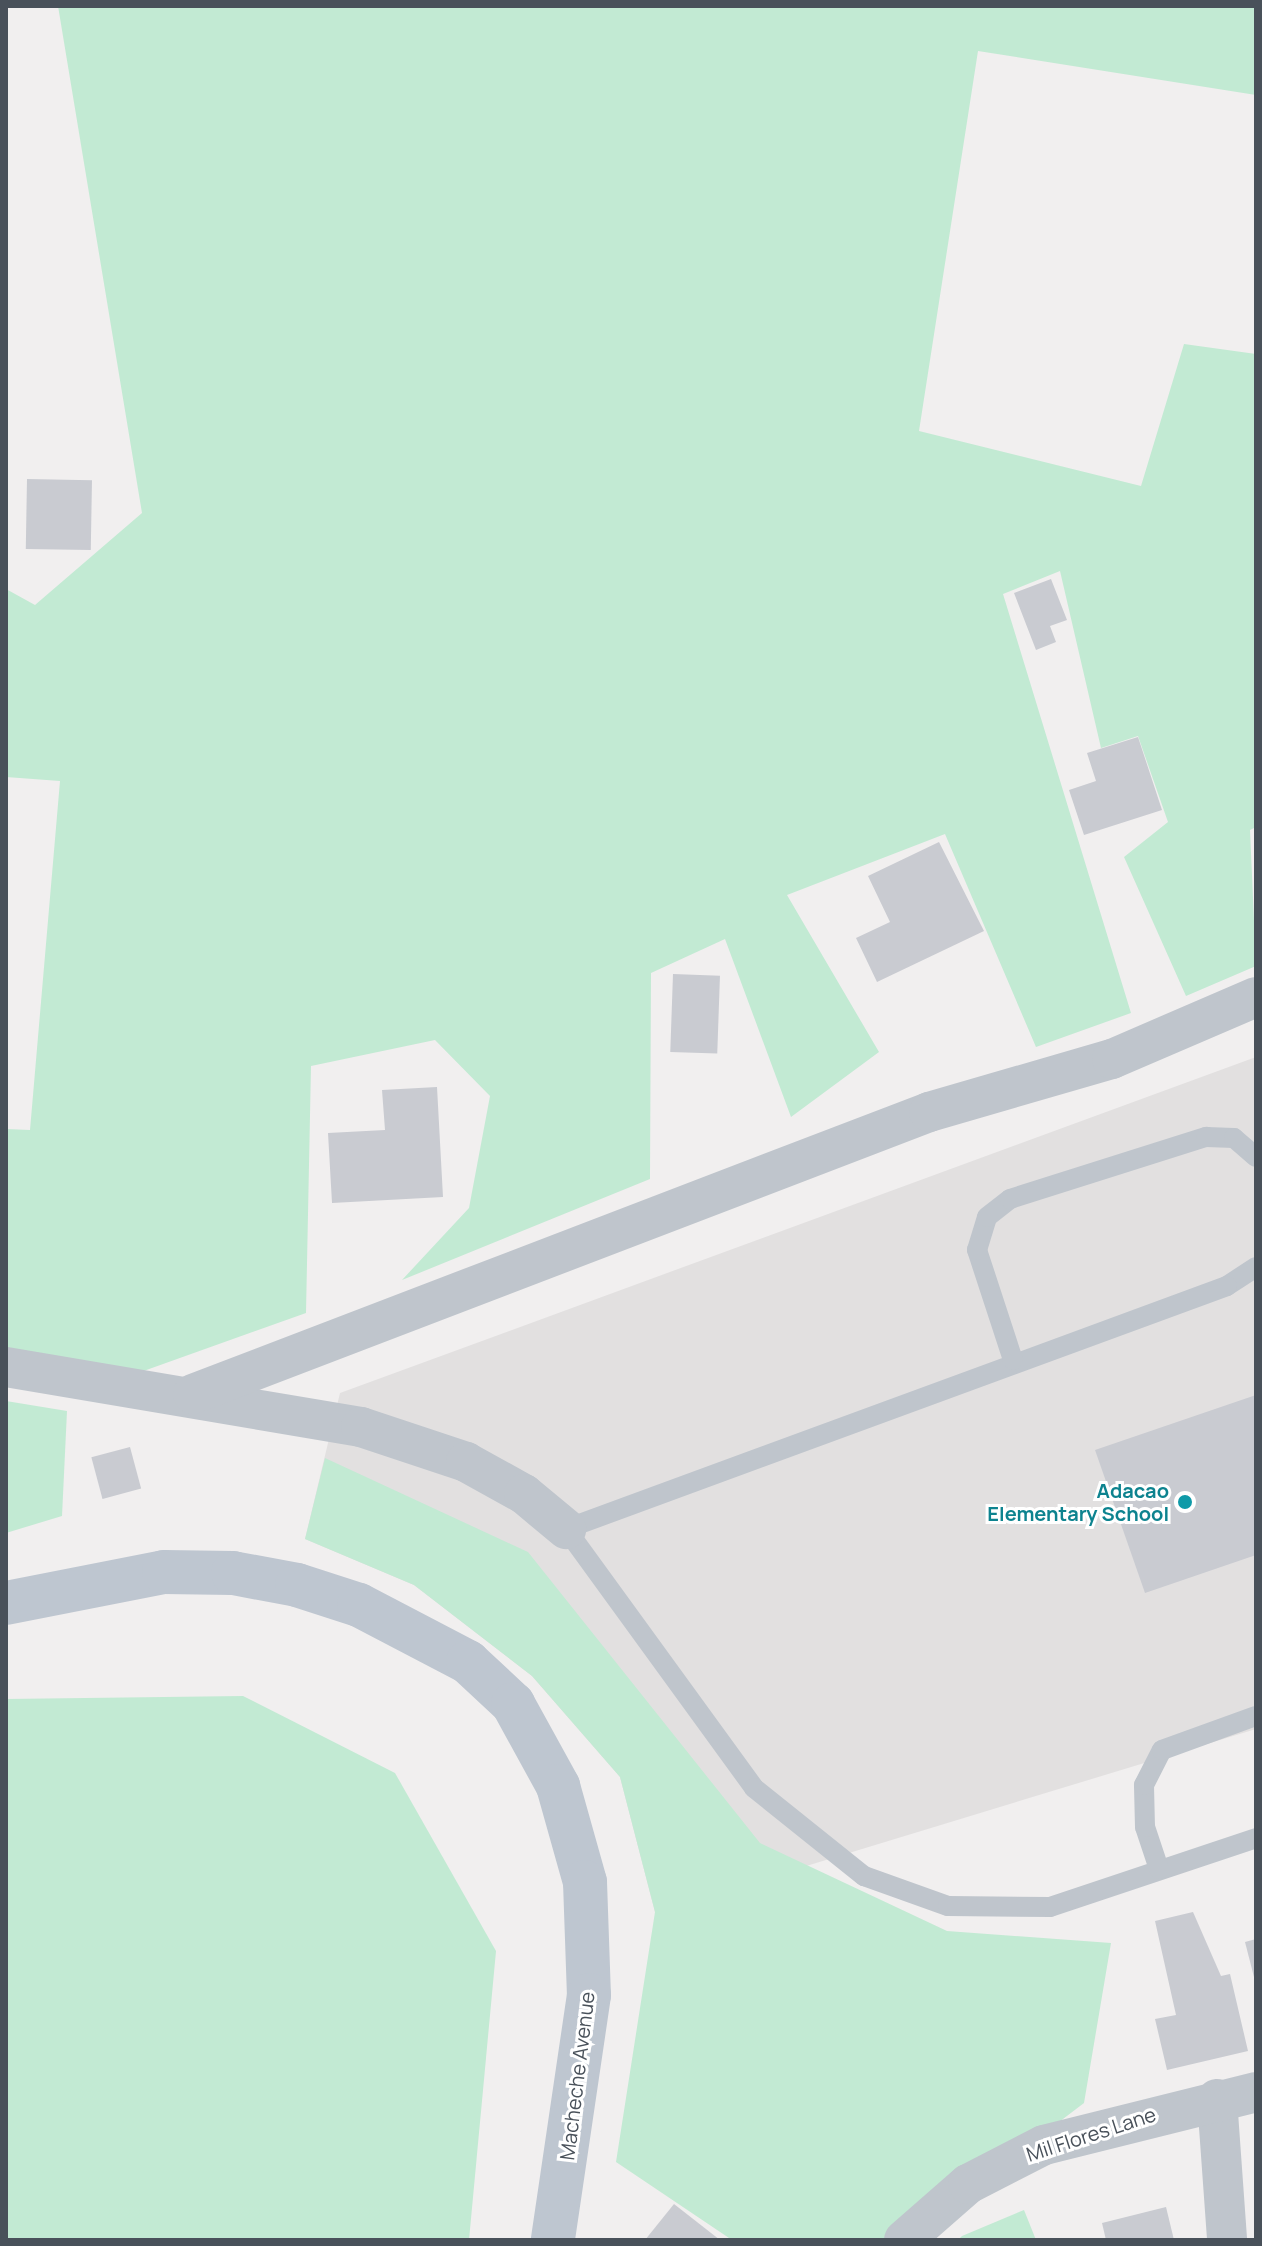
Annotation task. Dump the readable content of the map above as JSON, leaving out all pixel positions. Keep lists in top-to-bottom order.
{
  "streets": {
    "main road": ["Macheche Avenue"],
    "street": ["Mil Flores Lane"]
  },
  "places": ["Adacao Elementary School"]
}
